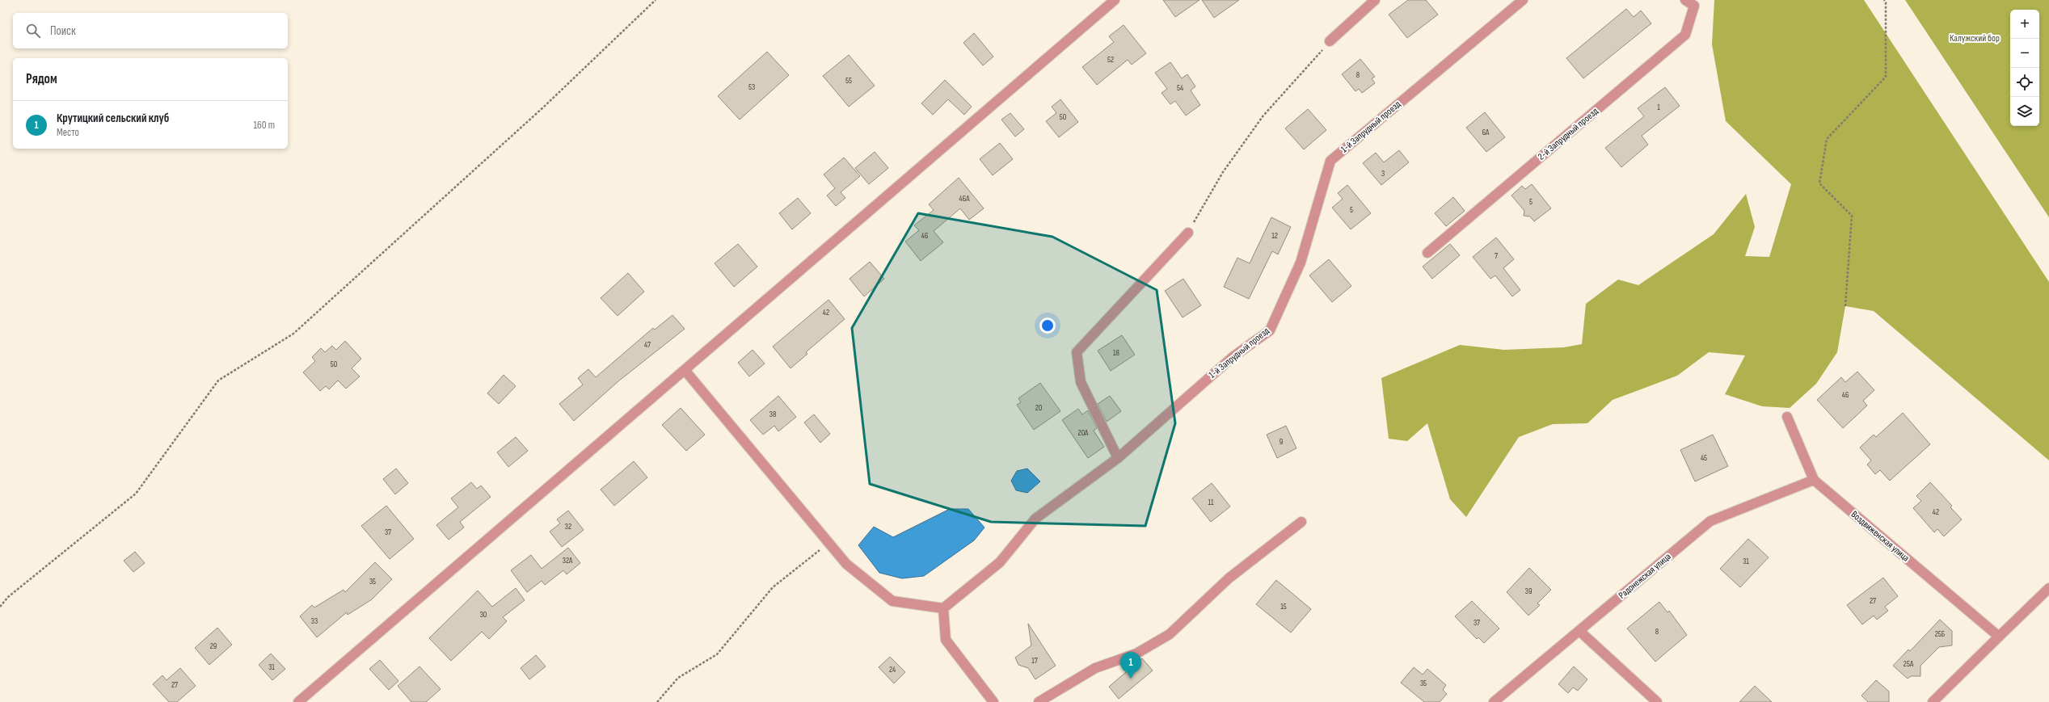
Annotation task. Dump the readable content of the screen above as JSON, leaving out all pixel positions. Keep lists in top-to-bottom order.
{
  "streets": {
    "street": [
      "1-й Запрудный проезд",
      "2-й Запрудный проезд",
      "Воздвиженская улица",
      "Радонежская улица"
    ]
  },
  "crossings": [
    ["Воздвиженская улица", "Радонежская улица"]
  ],
  "parks": ["Калужский бор"],
  "house_numbers": [
    "52",
    "8",
    "55",
    "53",
    "54",
    "1",
    "50",
    "6А",
    "3",
    "46А",
    "5",
    "5",
    "46",
    "12",
    "7",
    "42",
    "47",
    "18",
    "50",
    "46",
    "20",
    "38",
    "20А",
    "9",
    "45",
    "11",
    "42",
    "32",
    "37",
    "32А",
    "31",
    "35",
    "39",
    "27",
    "15",
    "30",
    "33",
    "37",
    "8",
    "25Б",
    "29",
    "17",
    "25А",
    "31",
    "24",
    "35",
    "27"
  ],
  "page": {
    "map_buttons": ["+", "−"],
    "search": "Поиск",
    "heading": "Рядом",
    "list": [
      {
        "mark": "1",
        "name": "Крутицкий сельский клуб",
        "note": "Место",
        "value": "160 m"
      }
    ],
    "pins": "1"
  }
}
